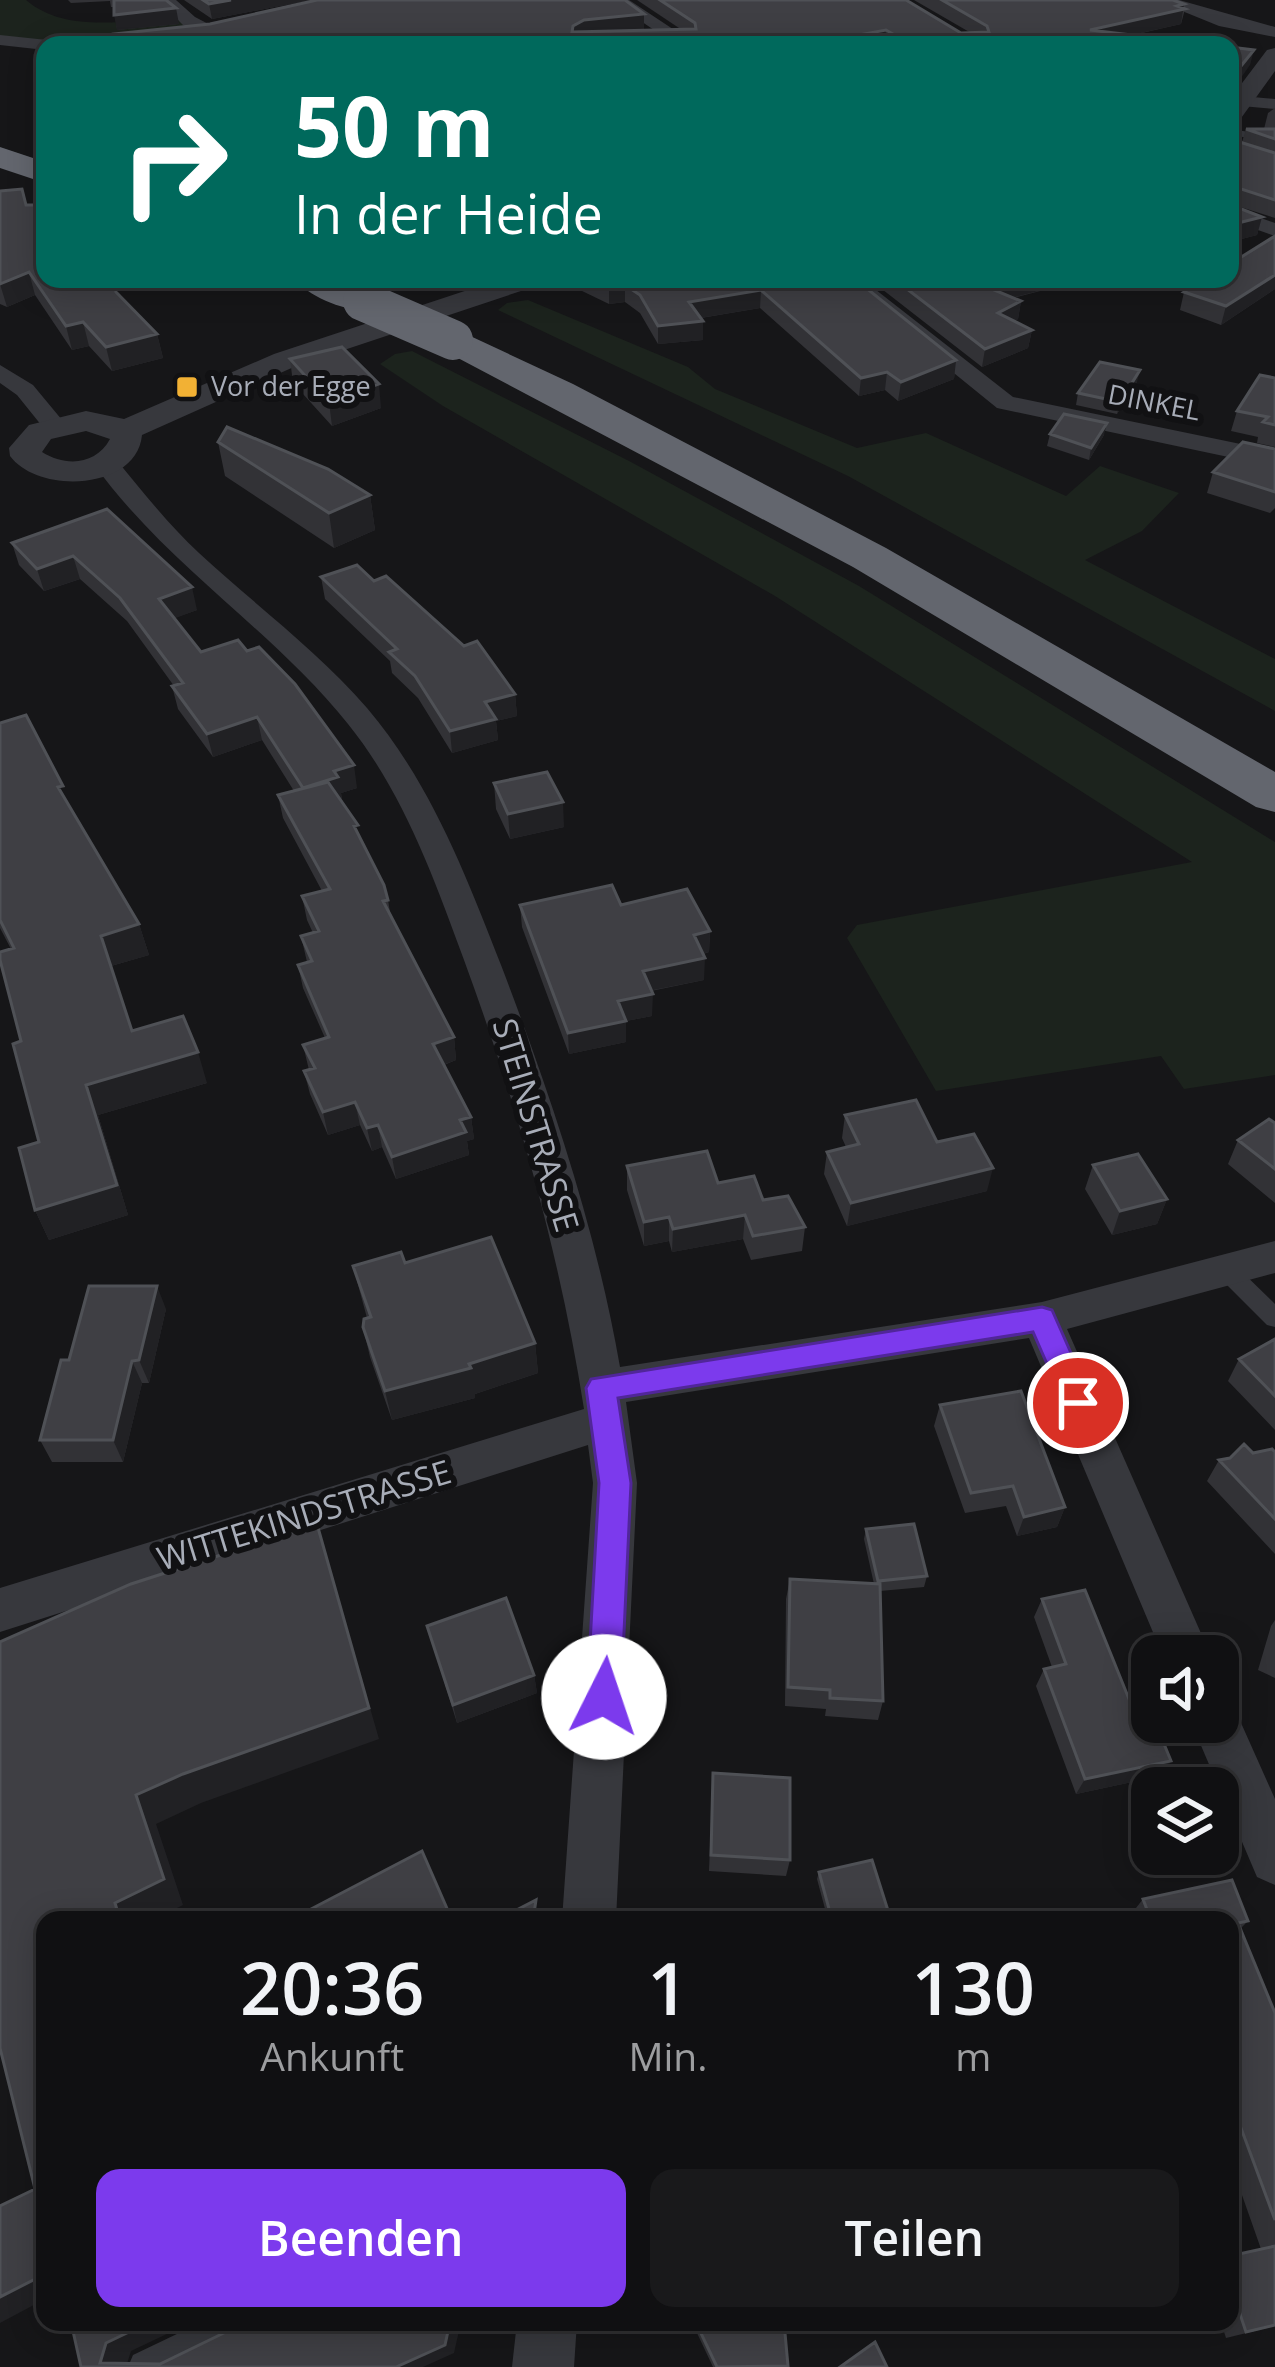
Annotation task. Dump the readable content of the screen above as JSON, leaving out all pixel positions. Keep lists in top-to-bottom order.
{
  "streets": {
    "street": ["DINKEL", "STEINSTRASSE", "WITTEKINDSTRASSE"]
  },
  "crossings": [
    ["STEINSTRASSE", "WITTEKINDSTRASSE"]
  ],
  "places": {
    "transit": ["Vor der Egge"]
  },
  "page": {
    "turn": ["50 m", "In der Heide"],
    "eta": [
      "20:36",
      "Ankunft",
      "1",
      "Min.",
      "130",
      "m"
    ],
    "buttons": ["Beenden", "Teilen"]
  }
}
